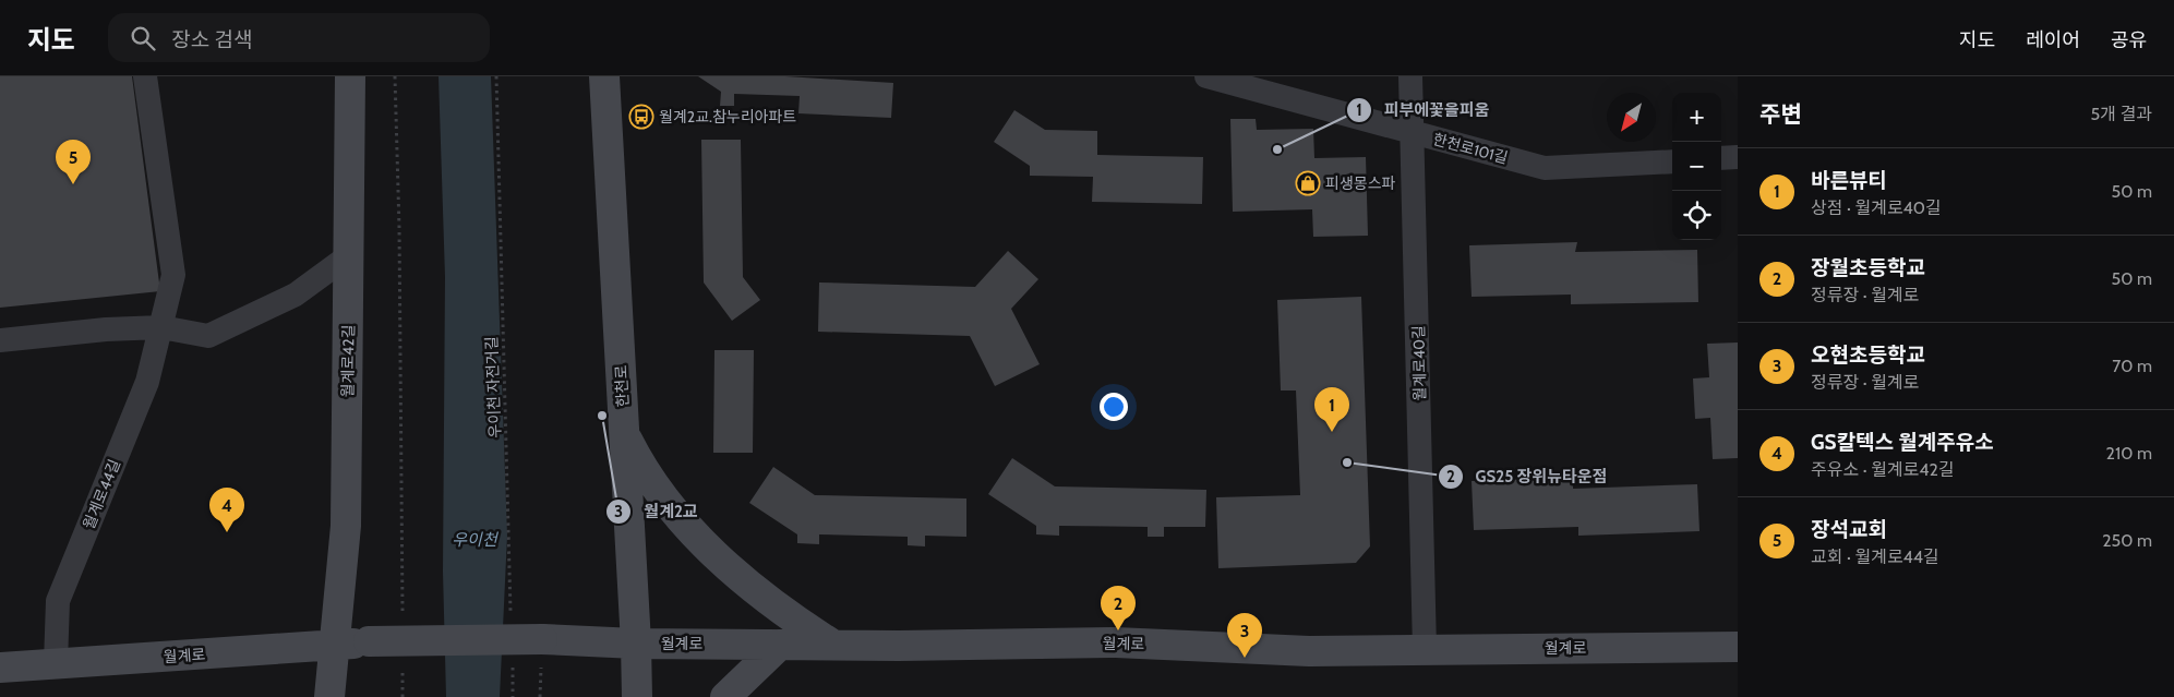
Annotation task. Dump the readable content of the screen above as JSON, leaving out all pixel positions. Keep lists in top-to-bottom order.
{
  "streets": {
    "main road": ["월계로42길", "한천로", "월계로"],
    "street": ["한천로101길", "월계로40길", "월계로44길"],
    "path": ["우이천 자전거길"]
  },
  "crossings": [
    ["한천로101길", "월계로40길"],
    ["월계로42길", "월계로"],
    ["월계로40길", "월계로"],
    ["한천로", "월계로"],
    ["월계로44길", "월계로"]
  ],
  "water": ["우이천"],
  "places": {
    "bus stop": ["월계2교.참누리아파트"],
    "other": ["피부에꽃을피움", "월계2교", "GS25 장위뉴타운점"],
    "shop": ["피생몽스파"]
  },
  "north": "bottom left",
  "page": {
    "header": "지도",
    "search": "장소 검색",
    "nav": ["지도", "레이어", "공유"],
    "heading": ["주변", "5개 결과"],
    "map_buttons": ["+", "−"],
    "pins": [
      "5",
      "1",
      "4",
      "2",
      "3"
    ],
    "list": [
      {
        "mark": "1",
        "name": "바른뷰티",
        "note": "상점 · 월계로40길",
        "value": "50 m"
      },
      {
        "mark": "2",
        "name": "장월초등학교",
        "note": "정류장 · 월계로",
        "value": "50 m"
      },
      {
        "mark": "3",
        "name": "오현초등학교",
        "note": "정류장 · 월계로",
        "value": "70 m"
      },
      {
        "mark": "4",
        "name": "GS칼텍스 월계주유소",
        "note": "주유소 · 월계로42길",
        "value": "210 m"
      },
      {
        "mark": "5",
        "name": "장석교회",
        "note": "교회 · 월계로44길",
        "value": "250 m"
      }
    ]
  }
}
